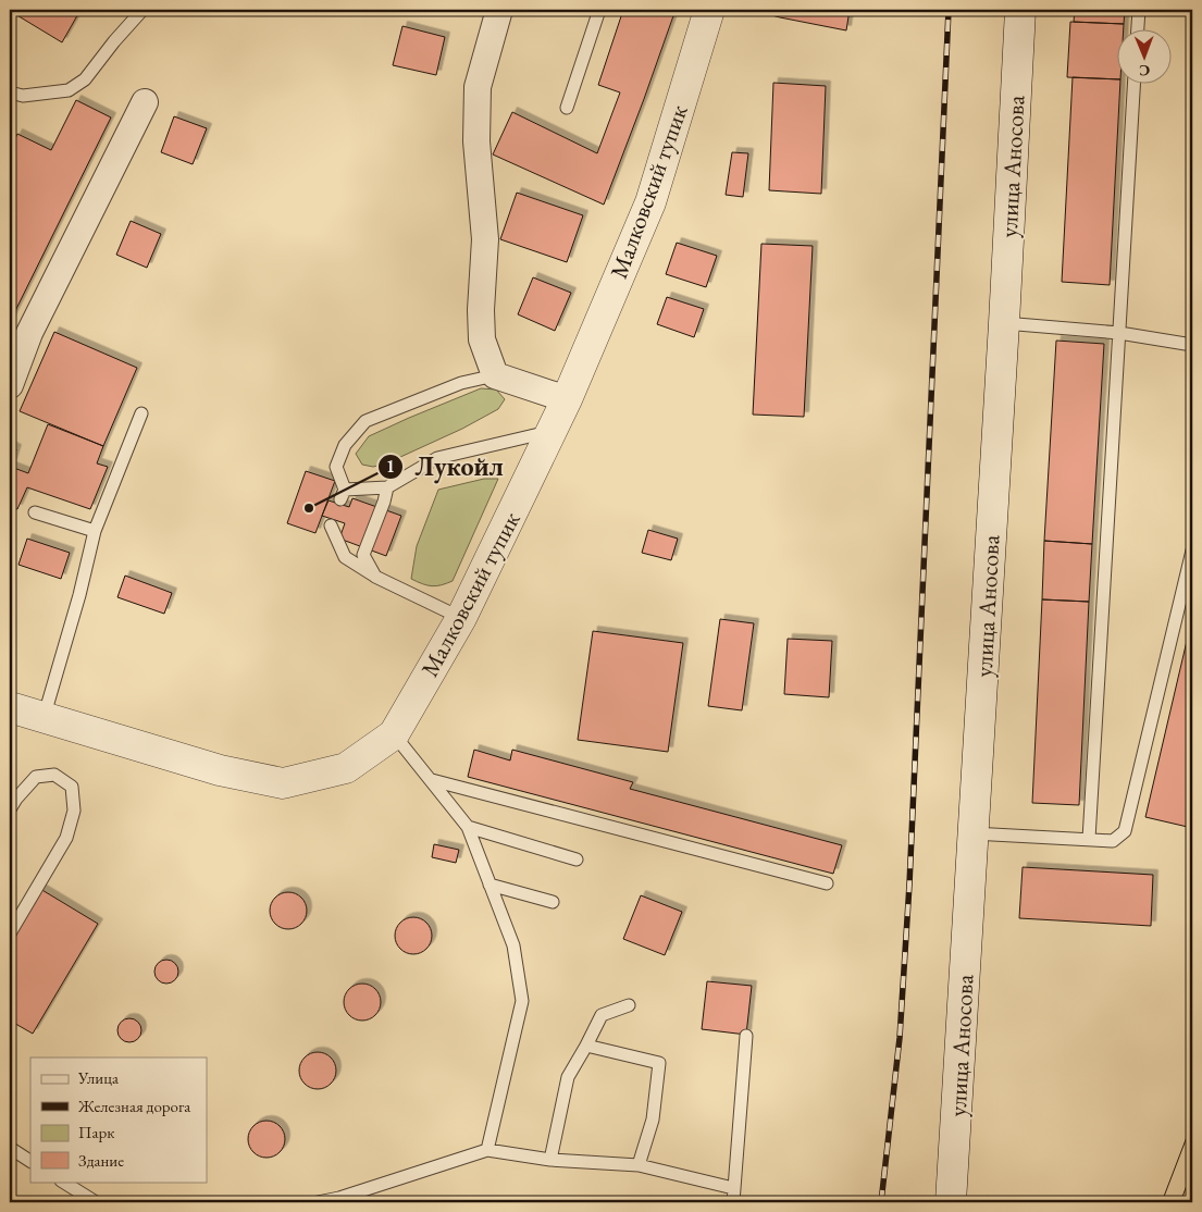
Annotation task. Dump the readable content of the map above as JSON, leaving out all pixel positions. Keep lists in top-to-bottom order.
{
  "streets": {
    "street": ["улица Аносова", "Малковский тупик"]
  },
  "places": ["Лукойл"],
  "legend": [
    "Улица",
    "Железная дорога",
    "Парк",
    "Здание"
  ],
  "north": "bottom"
}
